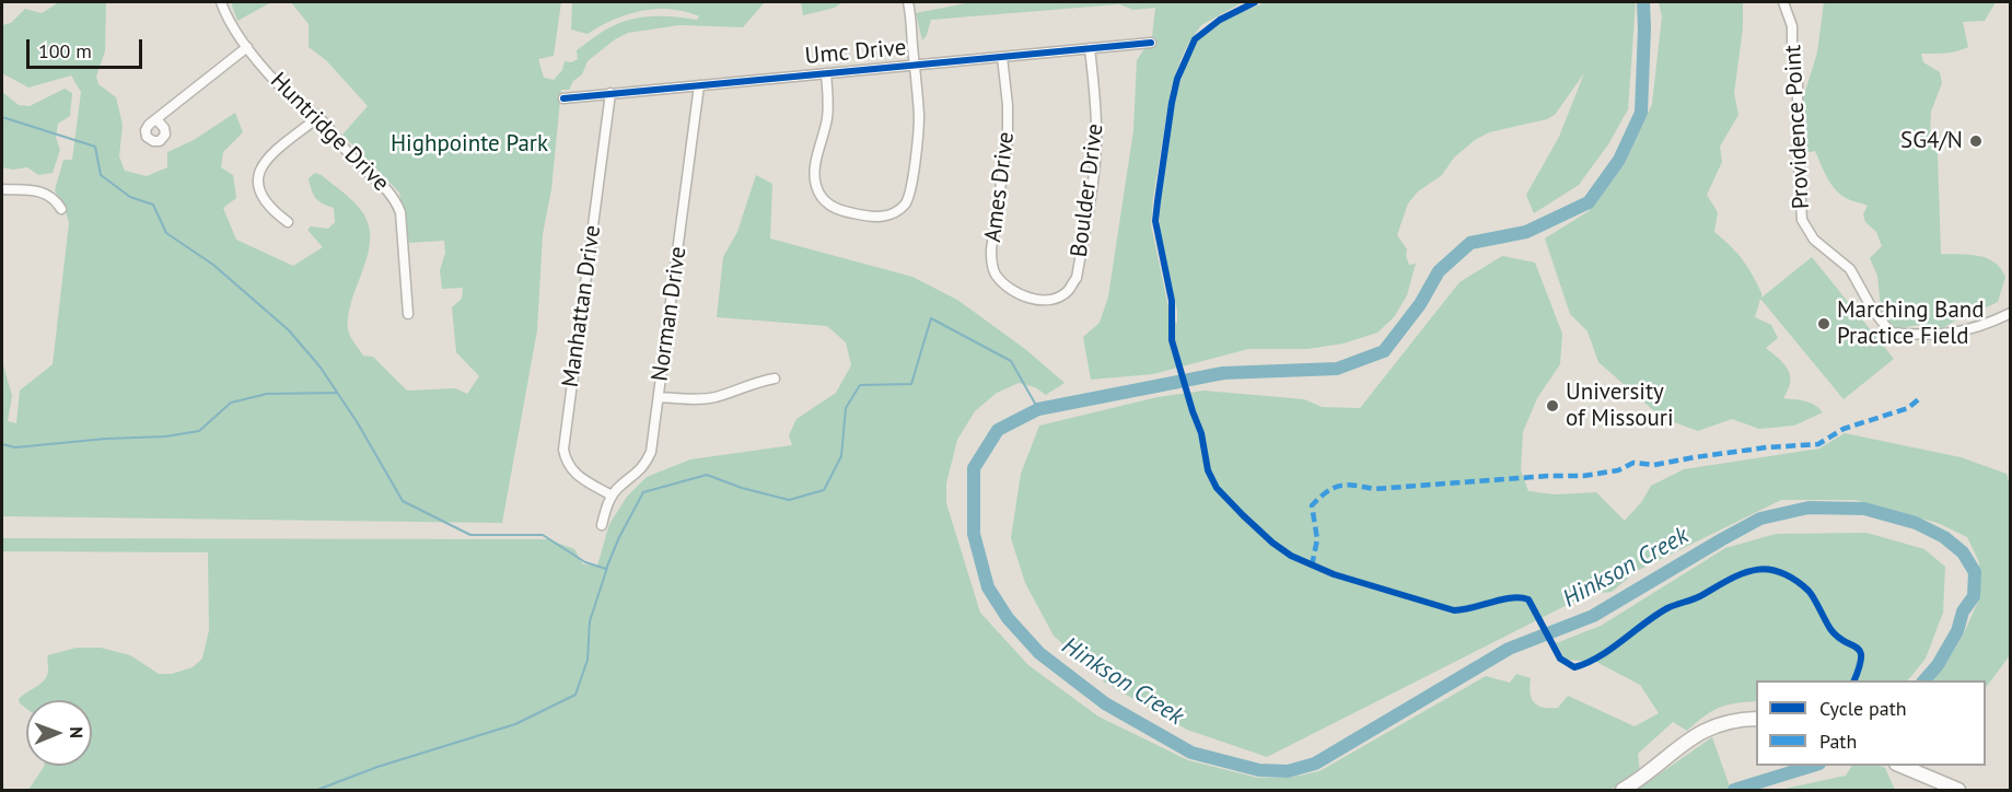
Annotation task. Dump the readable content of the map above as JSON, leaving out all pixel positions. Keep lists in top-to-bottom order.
{
  "streets": {
    "street": [
      "Umc Drive",
      "Providence Point",
      "Huntridge Drive",
      "Ames Drive",
      "Boulder Drive",
      "Manhattan Drive",
      "Norman Drive"
    ]
  },
  "crossings": [
    ["Umc Drive", "Ames Drive"],
    ["Umc Drive", "Boulder Drive"],
    ["Umc Drive", "Manhattan Drive"],
    ["Umc Drive", "Norman Drive"],
    ["Ames Drive", "Boulder Drive"],
    ["Manhattan Drive", "Norman Drive"]
  ],
  "water": ["Hinkson Creek"],
  "parks": ["Highpointe Park"],
  "places": ["SG4/N", "Marching Band Practice Field", "University of Missouri"],
  "legend": ["Cycle path", "Path"],
  "scale_bar": "100 m",
  "north": "right"
}
